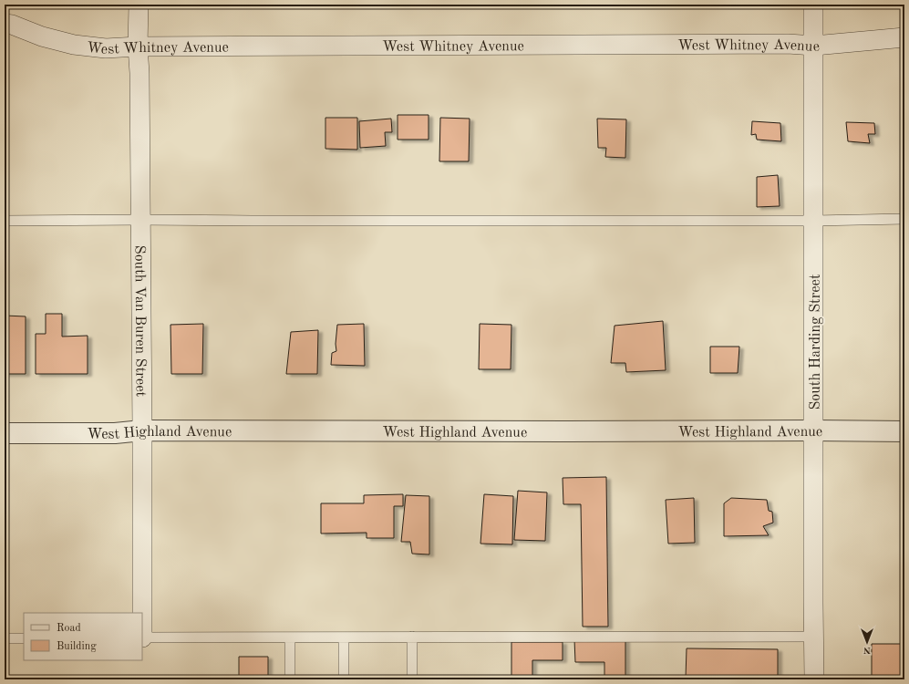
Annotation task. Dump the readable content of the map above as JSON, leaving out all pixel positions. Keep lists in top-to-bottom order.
{
  "streets": {
    "street": [
      "West Whitney Avenue",
      "South Van Buren Street",
      "South Harding Street",
      "West Highland Avenue"
    ]
  },
  "crossings": [
    ["West Whitney Avenue", "South Van Buren Street"],
    ["West Whitney Avenue", "South Harding Street"],
    ["South Van Buren Street", "West Highland Avenue"],
    ["South Harding Street", "West Highland Avenue"]
  ],
  "legend": ["Road", "Building"],
  "north": "bottom"
}
